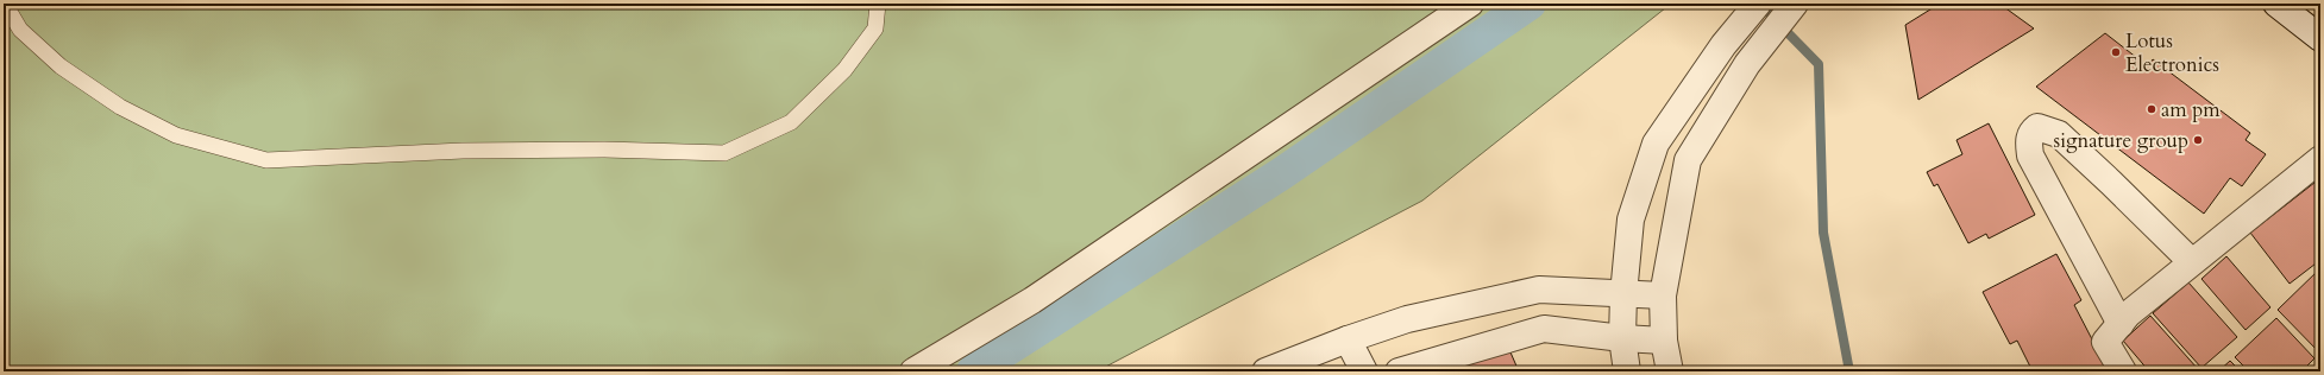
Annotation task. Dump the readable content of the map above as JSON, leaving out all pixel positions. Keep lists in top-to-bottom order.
{
  "places": ["Lotus Electronics", "am pm", "signature group"]
}
